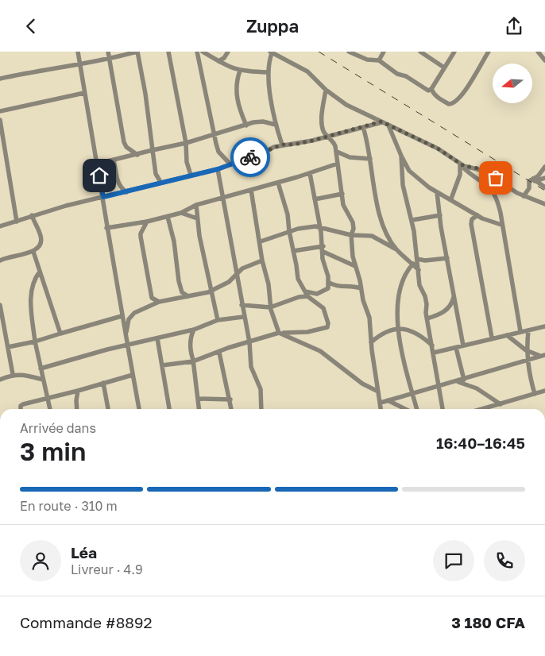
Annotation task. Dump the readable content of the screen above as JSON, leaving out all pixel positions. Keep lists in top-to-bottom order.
{
  "north": "left",
  "page": {
    "header": "Zuppa",
    "heading": ["3 min", "Arrivée dans", "16:40–16:45"],
    "panel": [
      "Léa",
      "Livreur · 4.9",
      "Commande #8892",
      "3 180 CFA"
    ],
    "bar": "En route · 310 m"
  }
}
